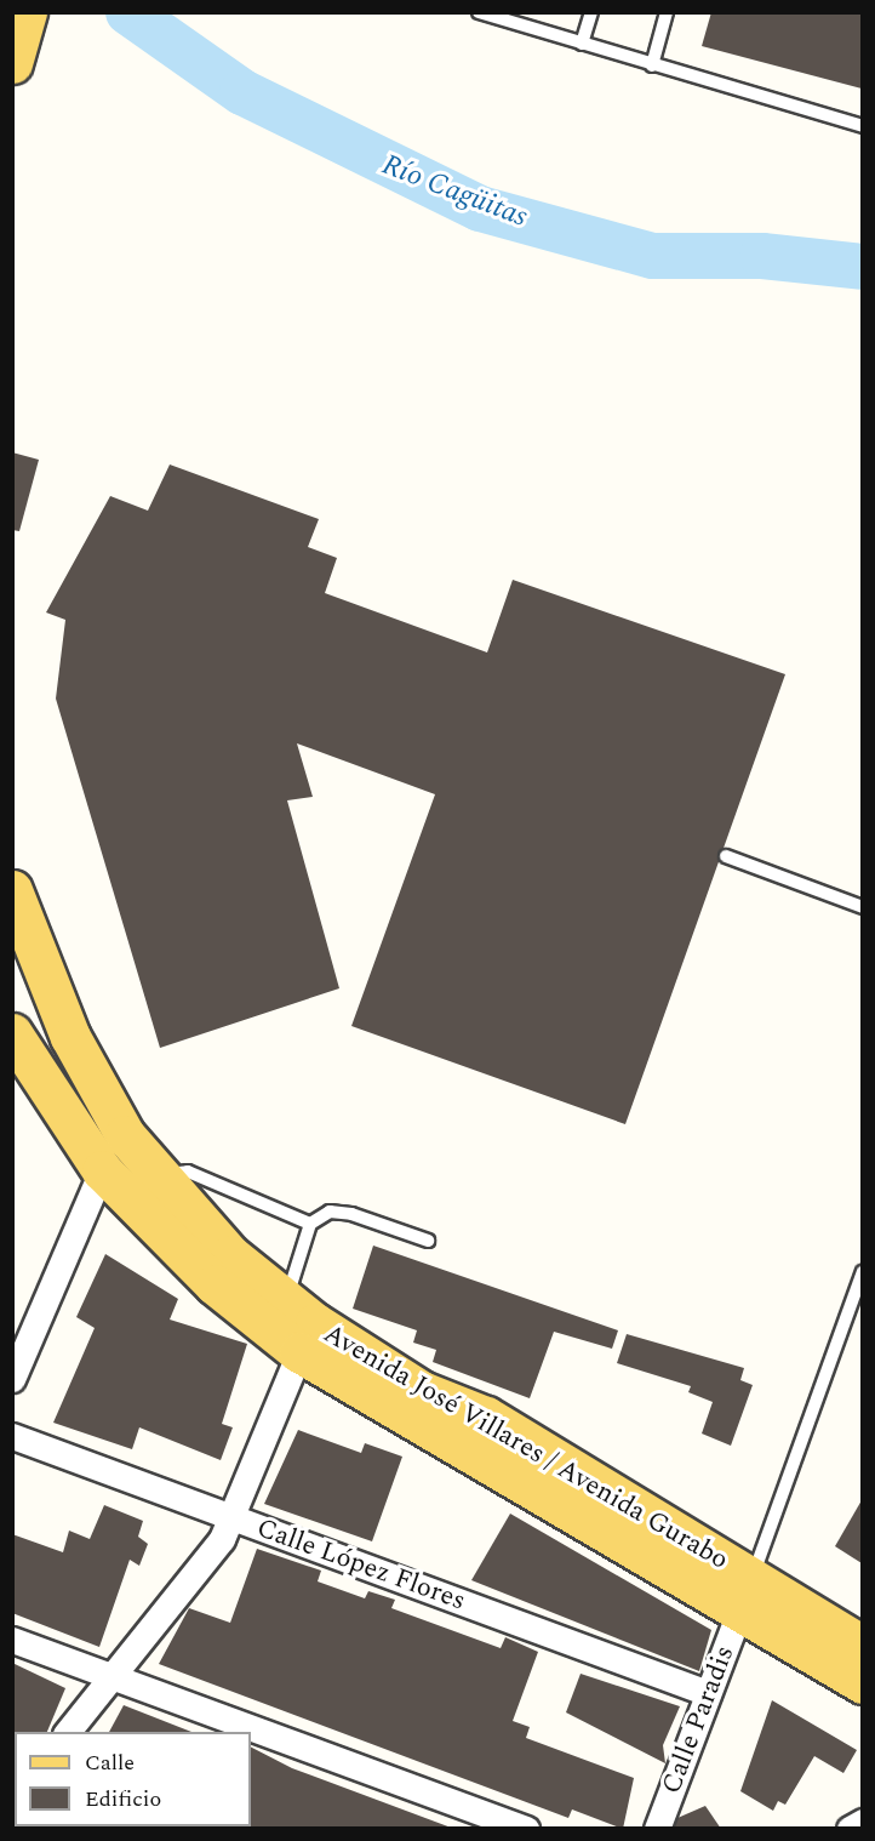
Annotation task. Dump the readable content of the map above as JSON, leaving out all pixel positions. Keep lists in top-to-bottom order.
{
  "streets": {
    "main road": ["Avenida José Villares / Avenida Gurabo"],
    "street": ["Calle López Flores", "Calle Paradis"]
  },
  "crossings": [
    ["Avenida José Villares / Avenida Gurabo", "Calle Paradis"],
    ["Calle López Flores", "Calle Paradis"]
  ],
  "water": ["Río Cagüitas"],
  "legend": ["Calle", "Edificio"]
}
